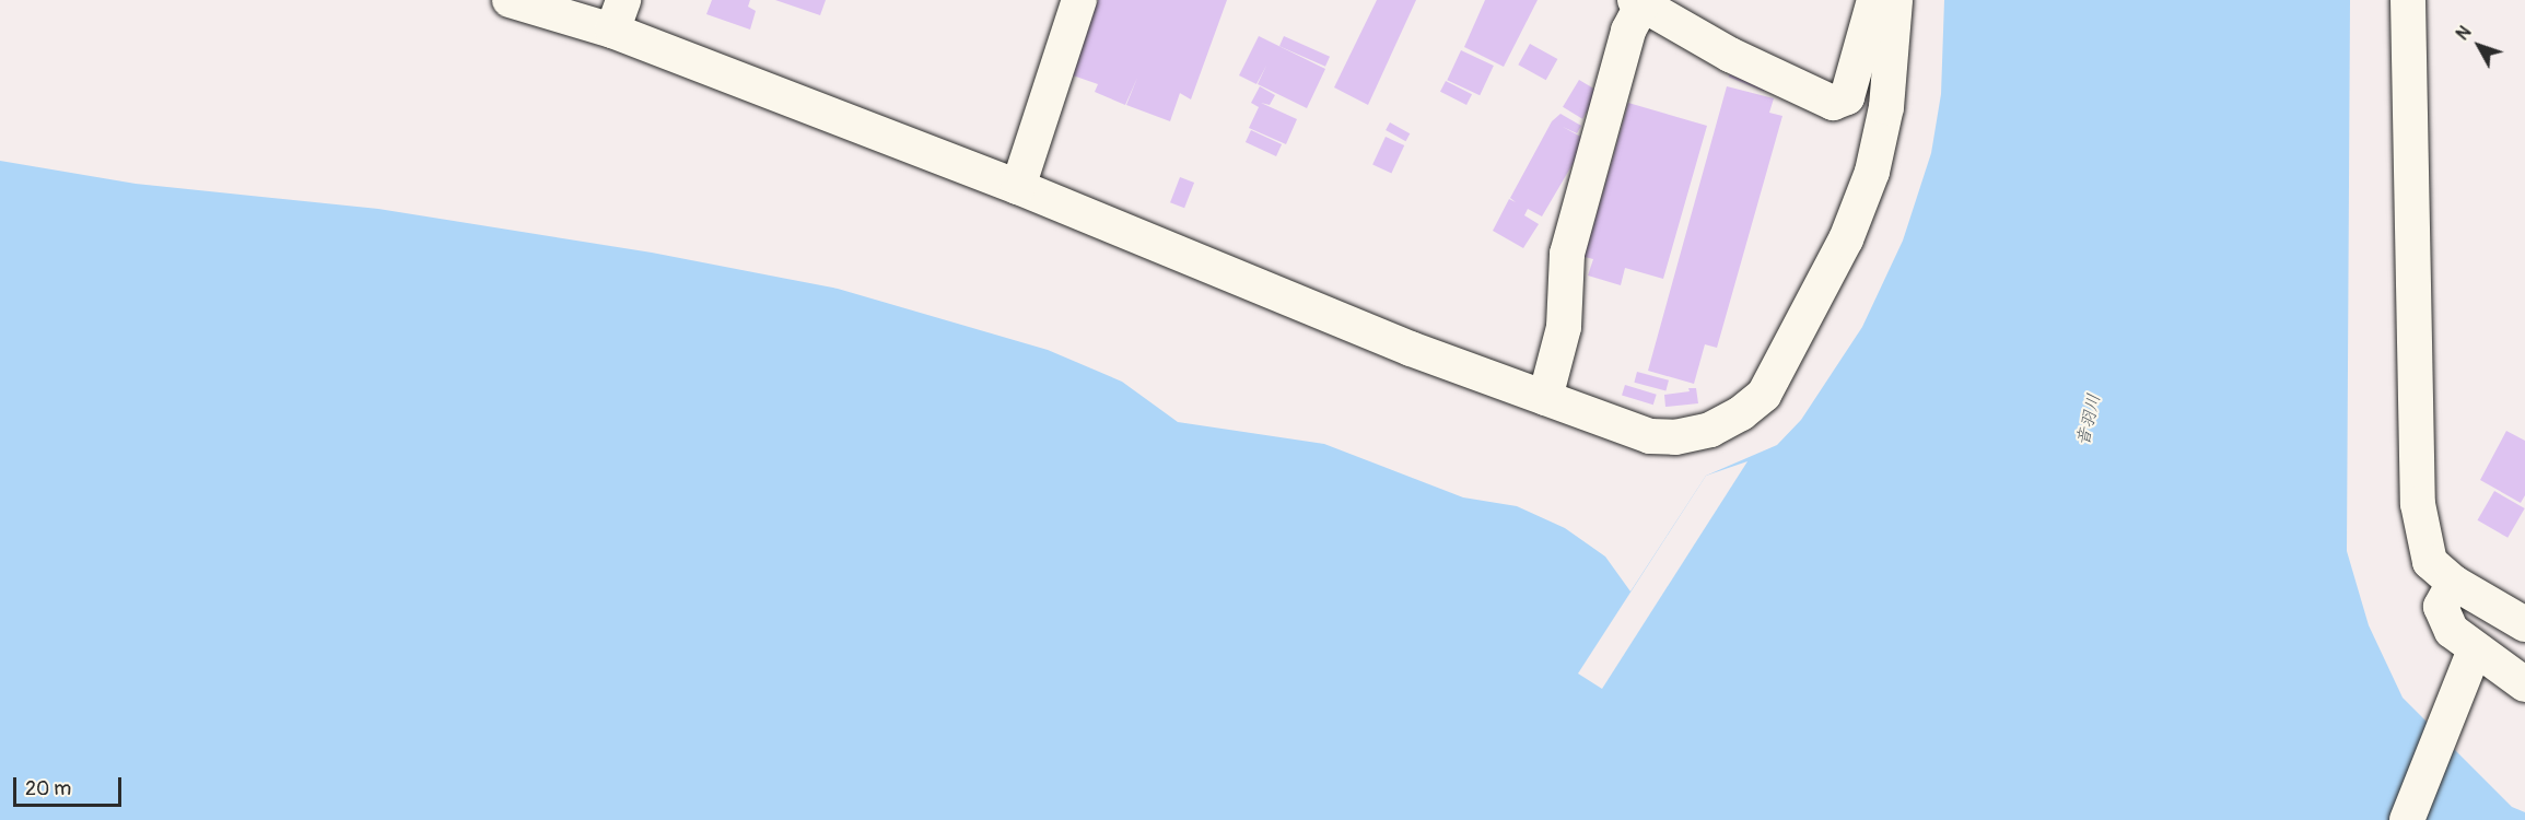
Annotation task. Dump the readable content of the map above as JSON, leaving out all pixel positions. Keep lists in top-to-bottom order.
{
  "water": ["音羽川"],
  "scale_bar": "20 m",
  "north": "top left"
}
